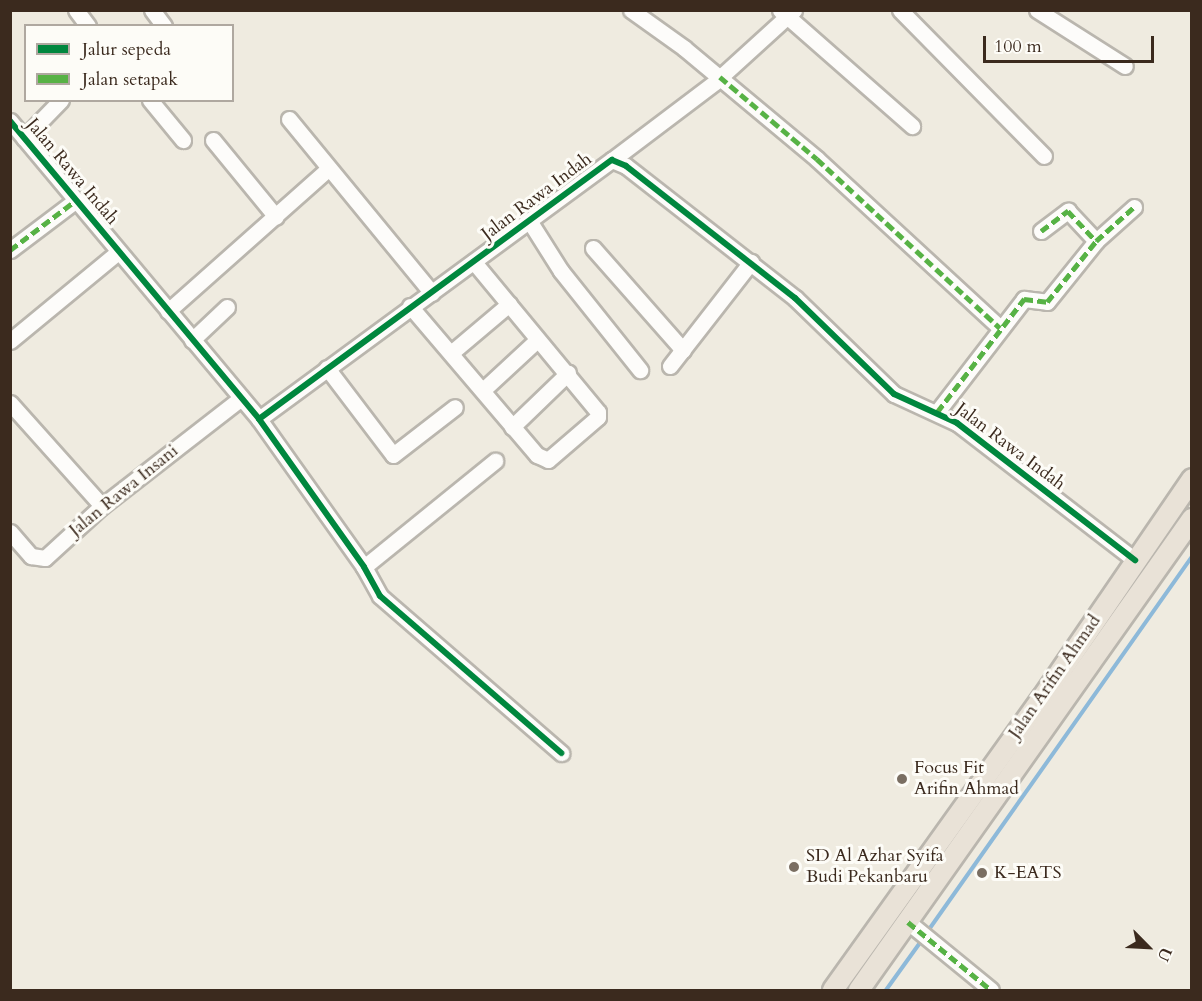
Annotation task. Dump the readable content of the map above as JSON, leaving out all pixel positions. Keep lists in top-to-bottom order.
{
  "streets": {
    "main road": ["Jalan Arifin Ahmad"],
    "street": ["Jalan Rawa Indah", "Jalan Rawa Insani"]
  },
  "crossings": [
    ["Jalan Rawa Indah", "Jalan Rawa Insani"],
    ["Jalan Rawa Indah", "Jalan Arifin Ahmad"]
  ],
  "places": ["Focus Fit Arifin Ahmad", "SD Al Azhar Syifa Budi Pekanbaru", "K-EATS"],
  "legend": ["Jalur sepeda", "Jalan setapak"],
  "scale_bar": "100 m",
  "north": "bottom right"
}
